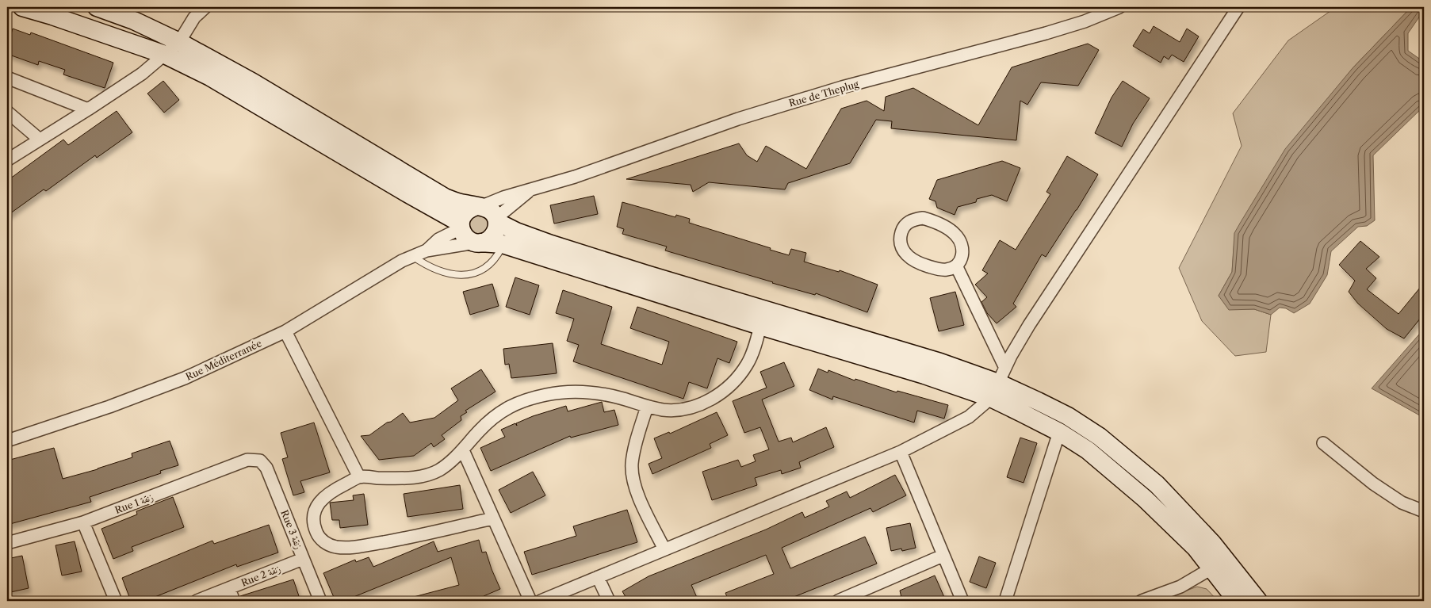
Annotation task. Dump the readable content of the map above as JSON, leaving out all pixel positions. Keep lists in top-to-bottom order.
{
  "streets": {
    "street": [
      "Rue de Theplug",
      "Rue Méditerranée",
      "Rue 1 زنقة",
      "Rue 3 زنقة",
      "Rue 2 زنقة"
    ]
  },
  "crossings": [
    ["Rue 1 زنقة", "Rue 3 زنقة"],
    ["Rue 3 زنقة", "Rue 2 زنقة"]
  ]
}
